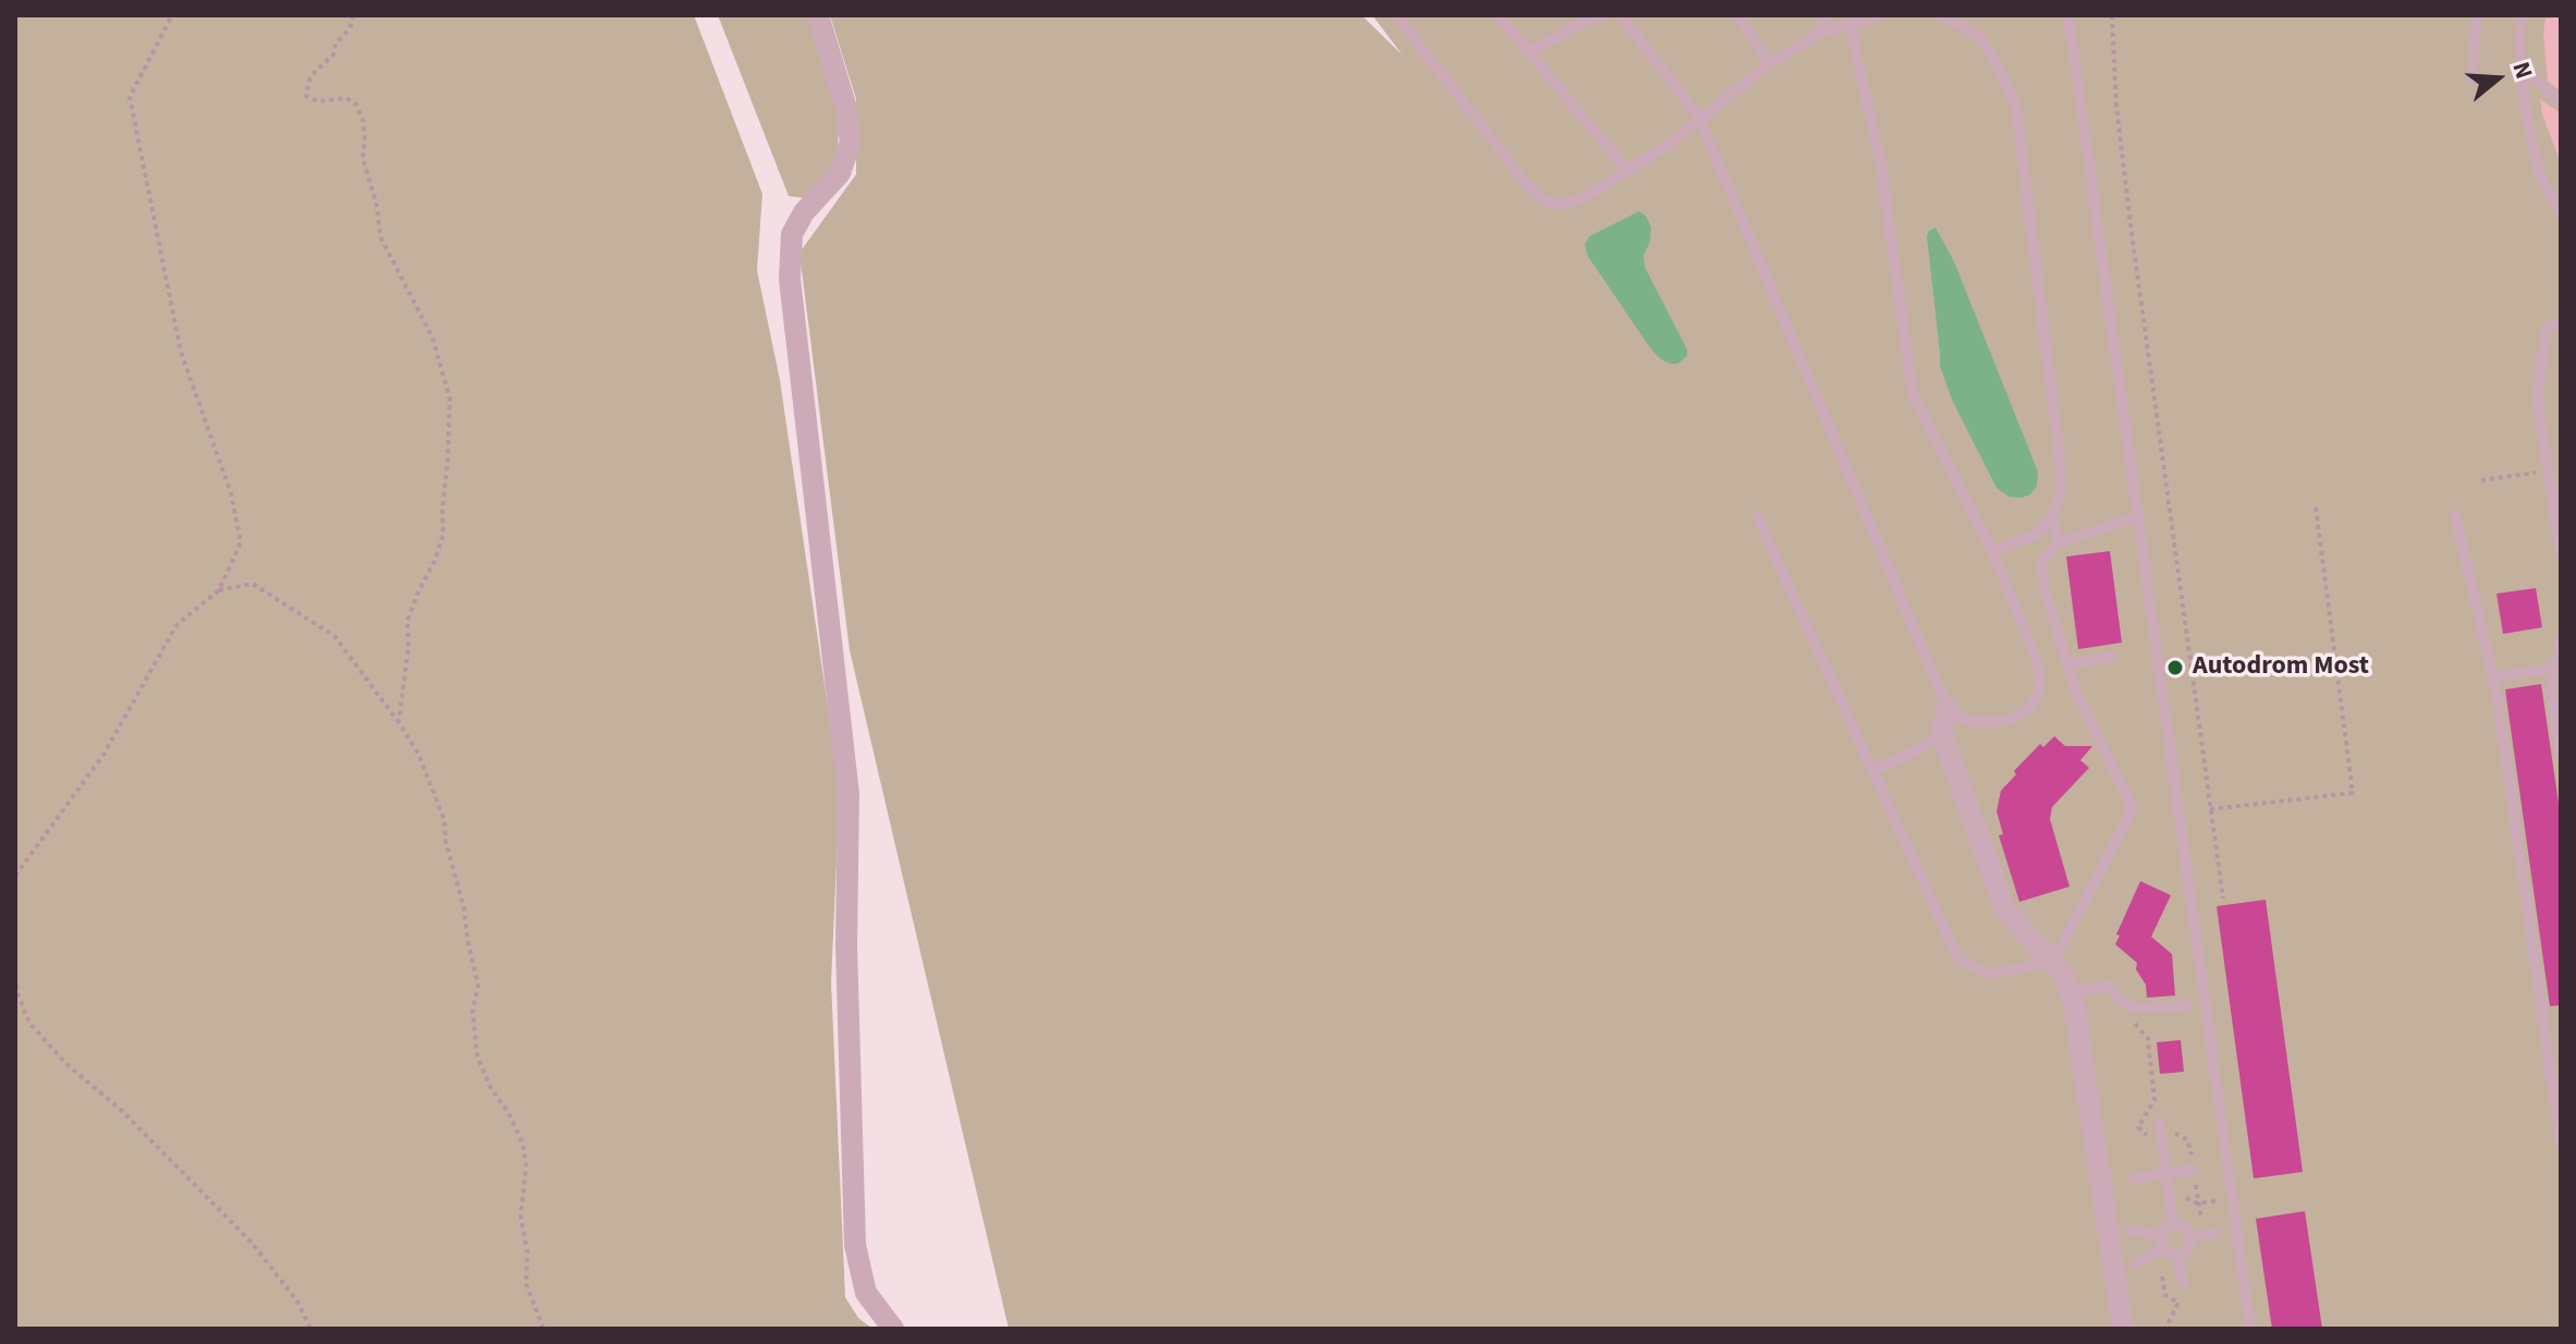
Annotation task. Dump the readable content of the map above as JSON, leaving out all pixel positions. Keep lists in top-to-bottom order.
{
  "places": ["Autodrom Most"],
  "north": "right"
}
